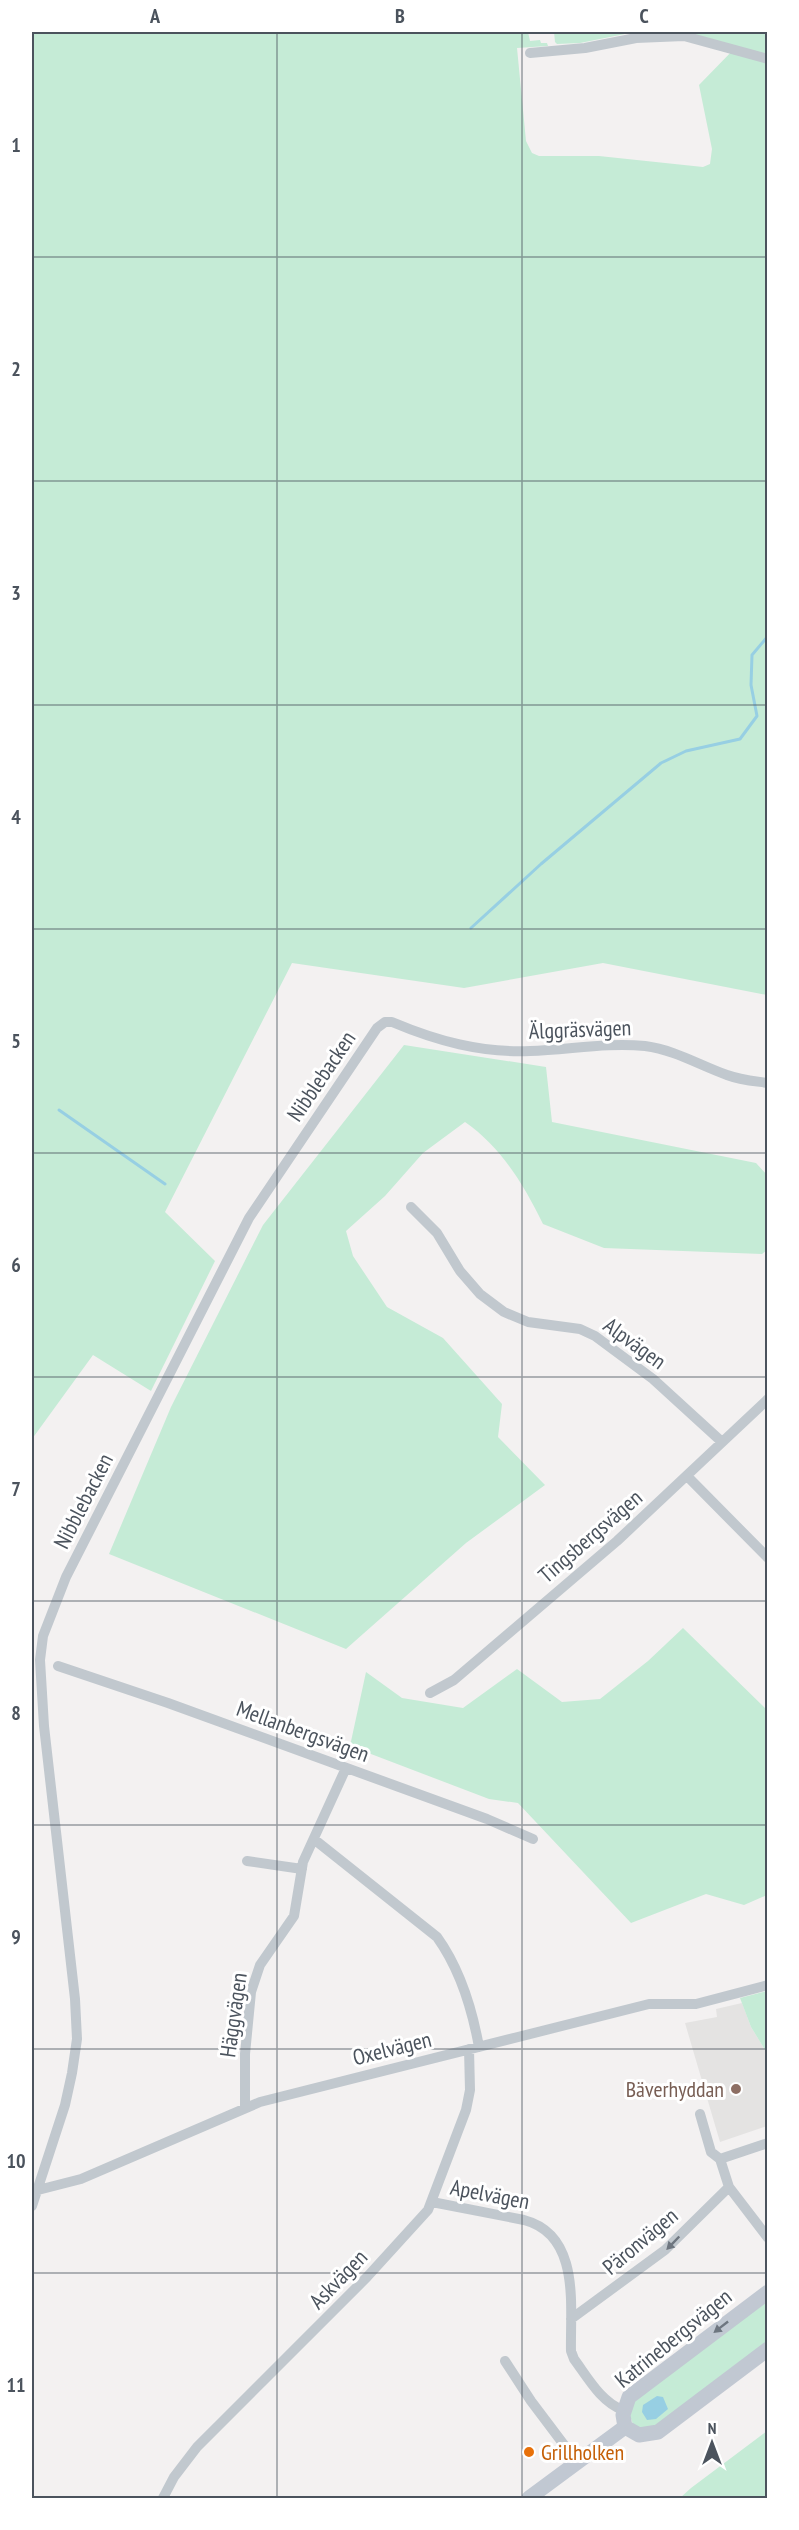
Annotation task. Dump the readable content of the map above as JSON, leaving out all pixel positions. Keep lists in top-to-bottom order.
{
  "streets": {
    "street": [
      "Älggräsvägen",
      "Nibblebacken",
      "Alpvägen",
      "Tingsbergsvägen",
      "Mellanbergsvägen",
      "Häggvägen",
      "Oxelvägen",
      "Apelvägen",
      "Päronvägen",
      "Askvägen",
      "Katrinebergsvägen"
    ]
  },
  "crossings": [
    ["Älggräsvägen", "Nibblebacken"],
    ["Nibblebacken", "Oxelvägen"],
    ["Alpvägen", "Tingsbergsvägen"],
    ["Mellanbergsvägen", "Häggvägen"],
    ["Häggvägen", "Oxelvägen"],
    ["Häggvägen", "Askvägen"],
    ["Oxelvägen", "Askvägen"],
    ["Apelvägen", "Päronvägen"],
    ["Apelvägen", "Askvägen"],
    ["Apelvägen", "Katrinebergsvägen"]
  ],
  "one_way": ["Päronvägen"],
  "places": ["Bäverhyddan", "Grillholken"],
  "north": "top",
  "grid": {
    "columns": ["A", "B", "C"],
    "rows": [
      "1",
      "2",
      "3",
      "4",
      "5",
      "6",
      "7",
      "8",
      "9",
      "10",
      "11"
    ]
  }
}
